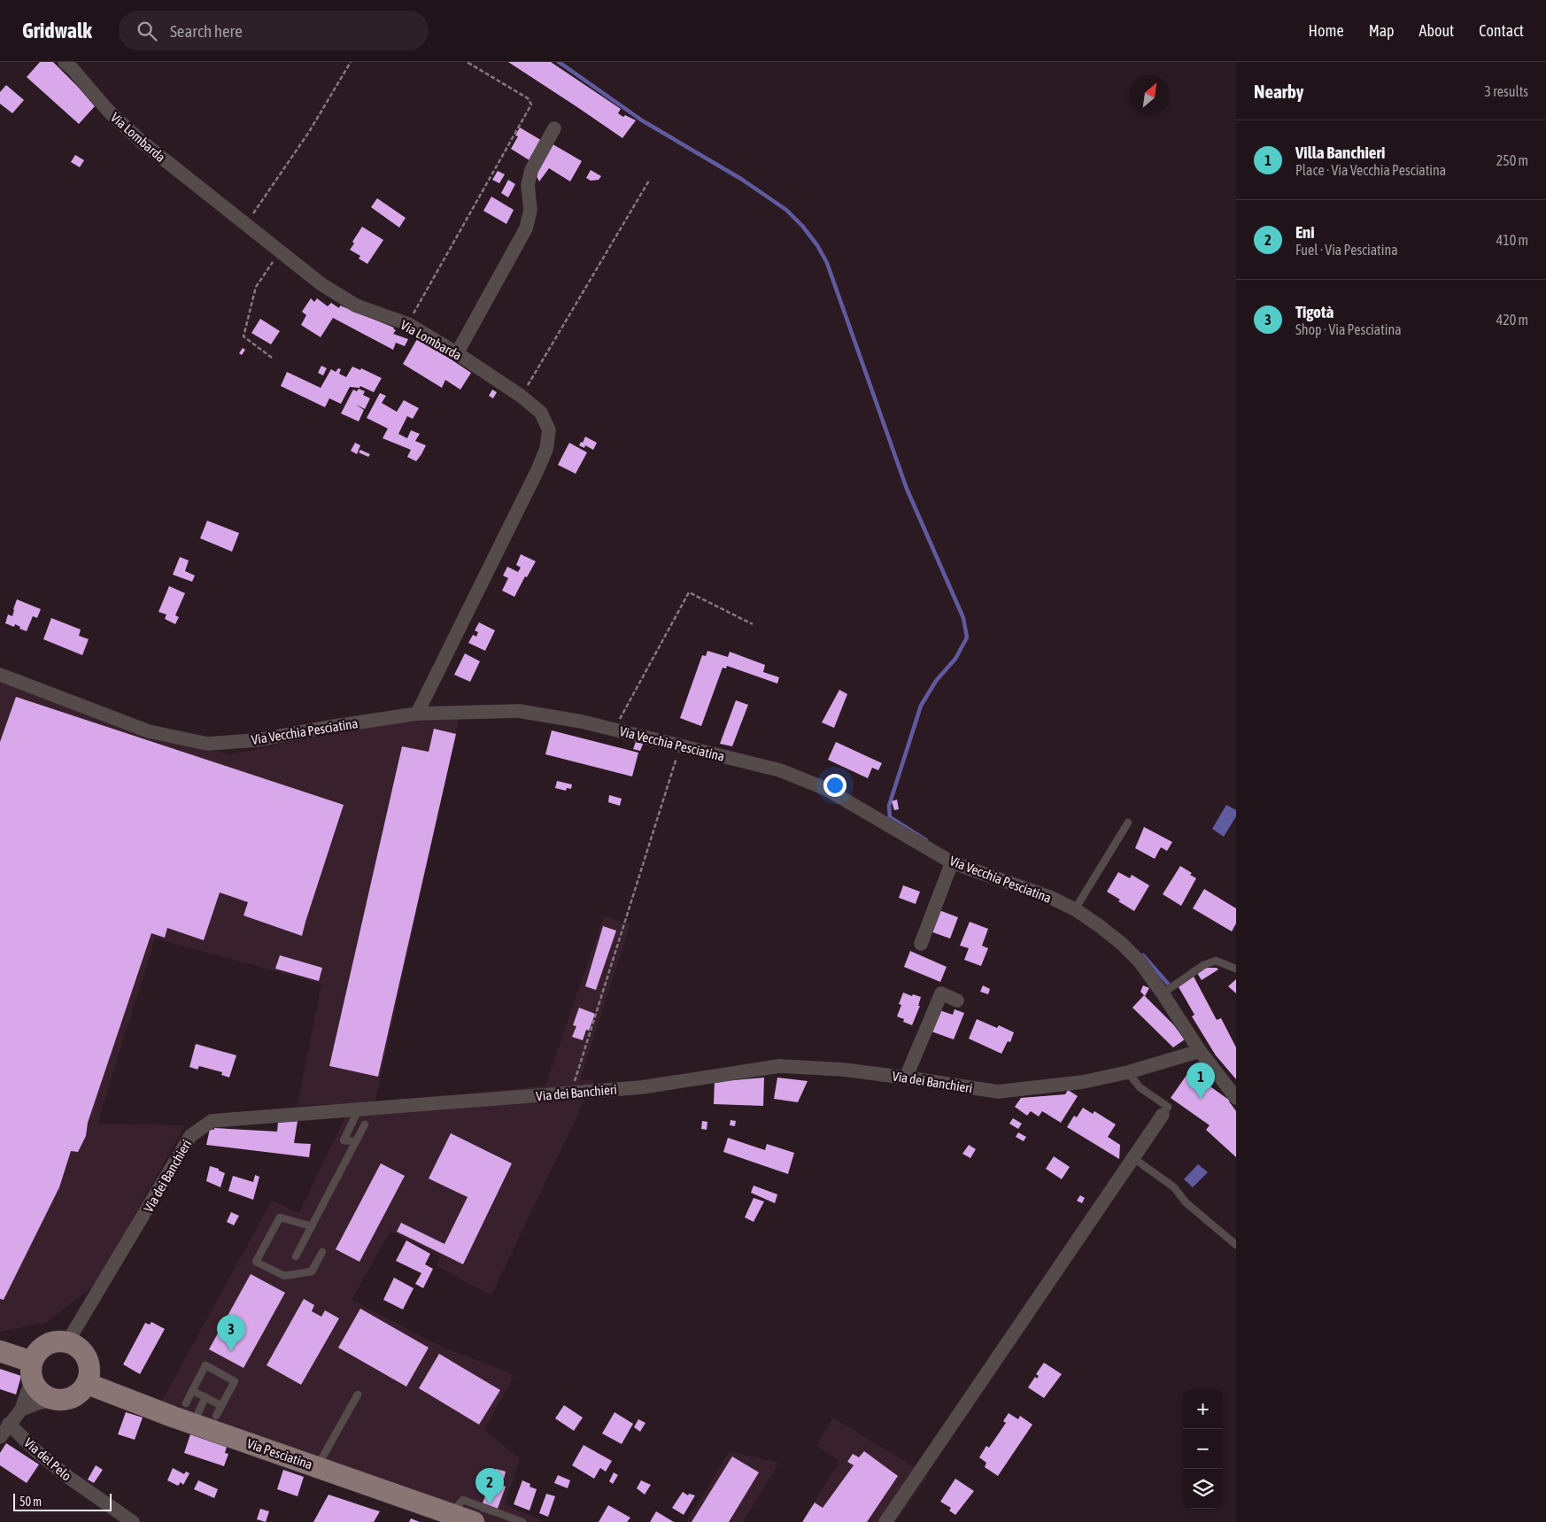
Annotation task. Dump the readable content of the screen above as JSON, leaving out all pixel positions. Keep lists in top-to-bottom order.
{
  "streets": {
    "main road": ["Via Pesciatina"],
    "street": [
      "Via Lombarda",
      "Via Vecchia Pesciatina",
      "Via dei Banchieri",
      "Via del Pelo"
    ]
  },
  "crossings": [
    ["Via Lombarda", "Via Vecchia Pesciatina"],
    ["Via Vecchia Pesciatina", "Via dei Banchieri"],
    ["Via dei Banchieri", "Via Pesciatina"]
  ],
  "scale_bar": "50 m",
  "north": "top right",
  "page": {
    "header": "Gridwalk",
    "search": "Search here",
    "nav": [
      "Home",
      "Map",
      "About",
      "Contact"
    ],
    "heading": ["Nearby", "3 results"],
    "list": [
      {
        "mark": "1",
        "name": "Villa Banchieri",
        "note": "Place · Via Vecchia Pesciatina",
        "value": "250 m"
      },
      {
        "mark": "2",
        "name": "Eni",
        "note": "Fuel · Via Pesciatina",
        "value": "410 m"
      },
      {
        "mark": "3",
        "name": "Tigotà",
        "note": "Shop · Via Pesciatina",
        "value": "420 m"
      }
    ],
    "pins": ["1", "3", "2"],
    "map_buttons": ["+", "−"],
    "scale": "50 m"
  }
}
